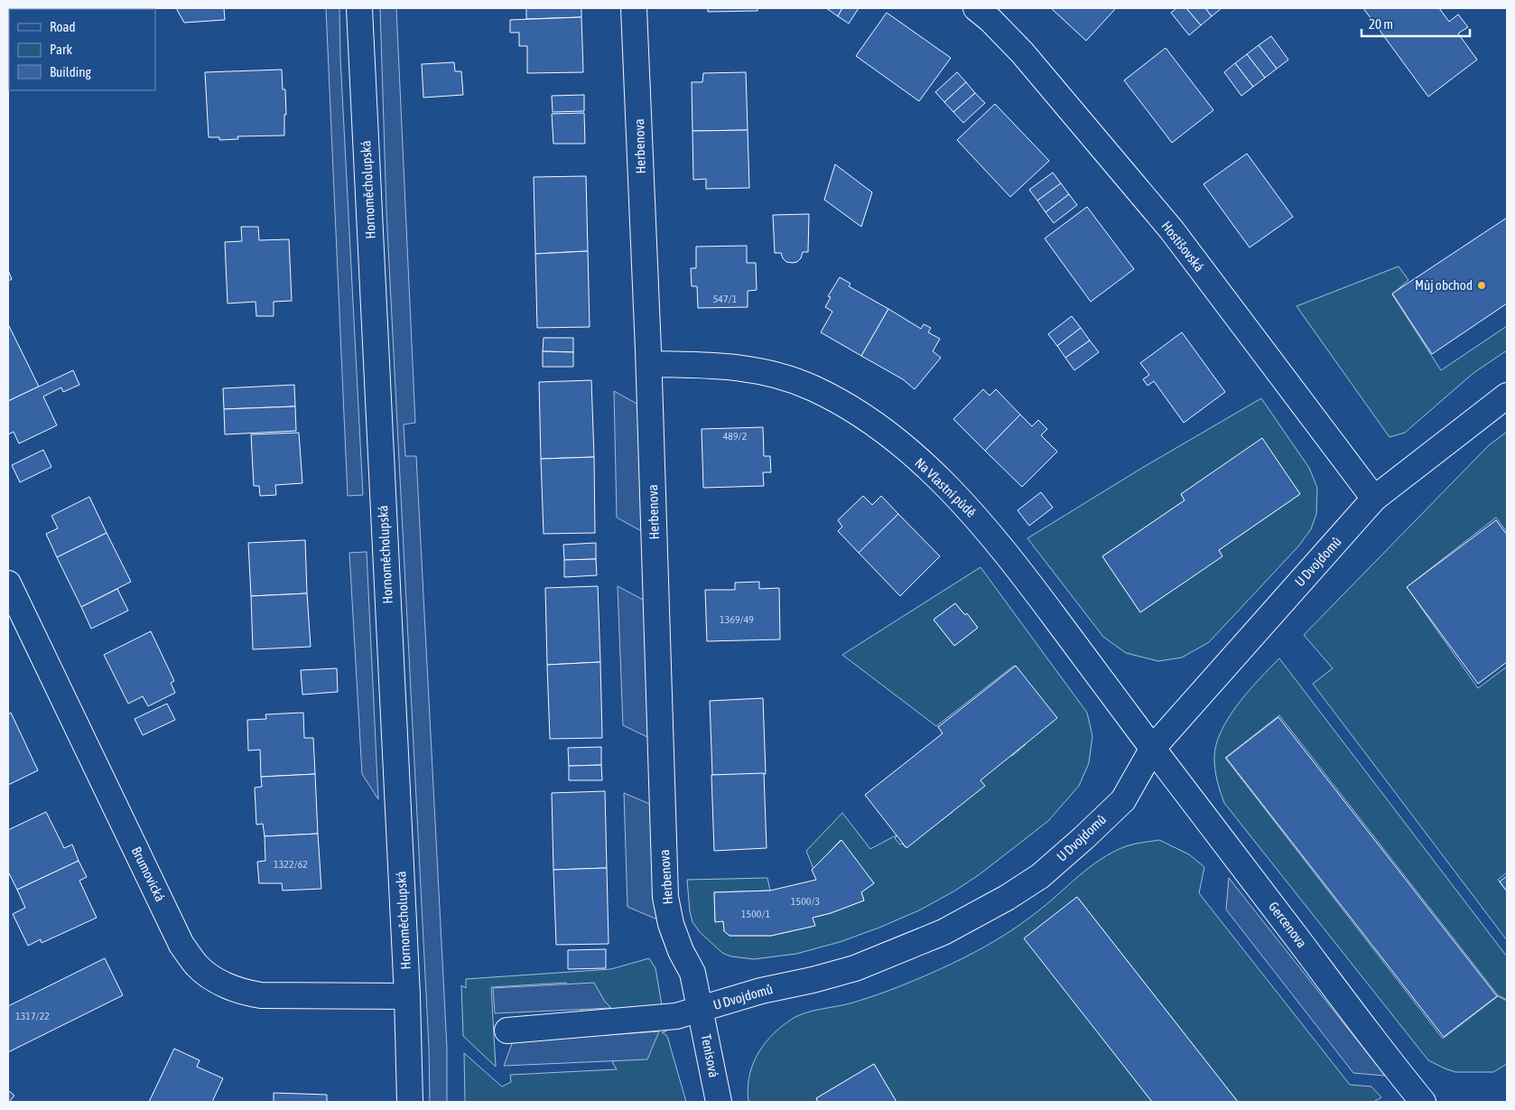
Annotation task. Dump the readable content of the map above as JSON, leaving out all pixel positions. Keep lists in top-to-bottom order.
{
  "streets": {
    "street": [
      "Herbenova",
      "Hornoměcholupská",
      "Hostišovská",
      "Na Vlastní půdě",
      "U Dvojdomů",
      "Brumovická",
      "Gercenova",
      "Tenisová"
    ]
  },
  "crossings": [
    ["Herbenova", "Na Vlastní půdě"],
    ["Herbenova", "U Dvojdomů"],
    ["Herbenova", "Tenisová"],
    ["Hornoměcholupská", "Brumovická"],
    ["Hostišovská", "U Dvojdomů"],
    ["Na Vlastní půdě", "U Dvojdomů"],
    ["Na Vlastní půdě", "Gercenova"],
    ["U Dvojdomů", "Gercenova"],
    ["U Dvojdomů", "Tenisová"]
  ],
  "places": ["Můj obchod"],
  "house_numbers": [
    "547/1",
    "489/2",
    "1369/49",
    "1322/62",
    "1500/3",
    "1500/1",
    "1317/22"
  ],
  "legend": ["Road", "Park", "Building"],
  "scale_bar": "20 m"
}
